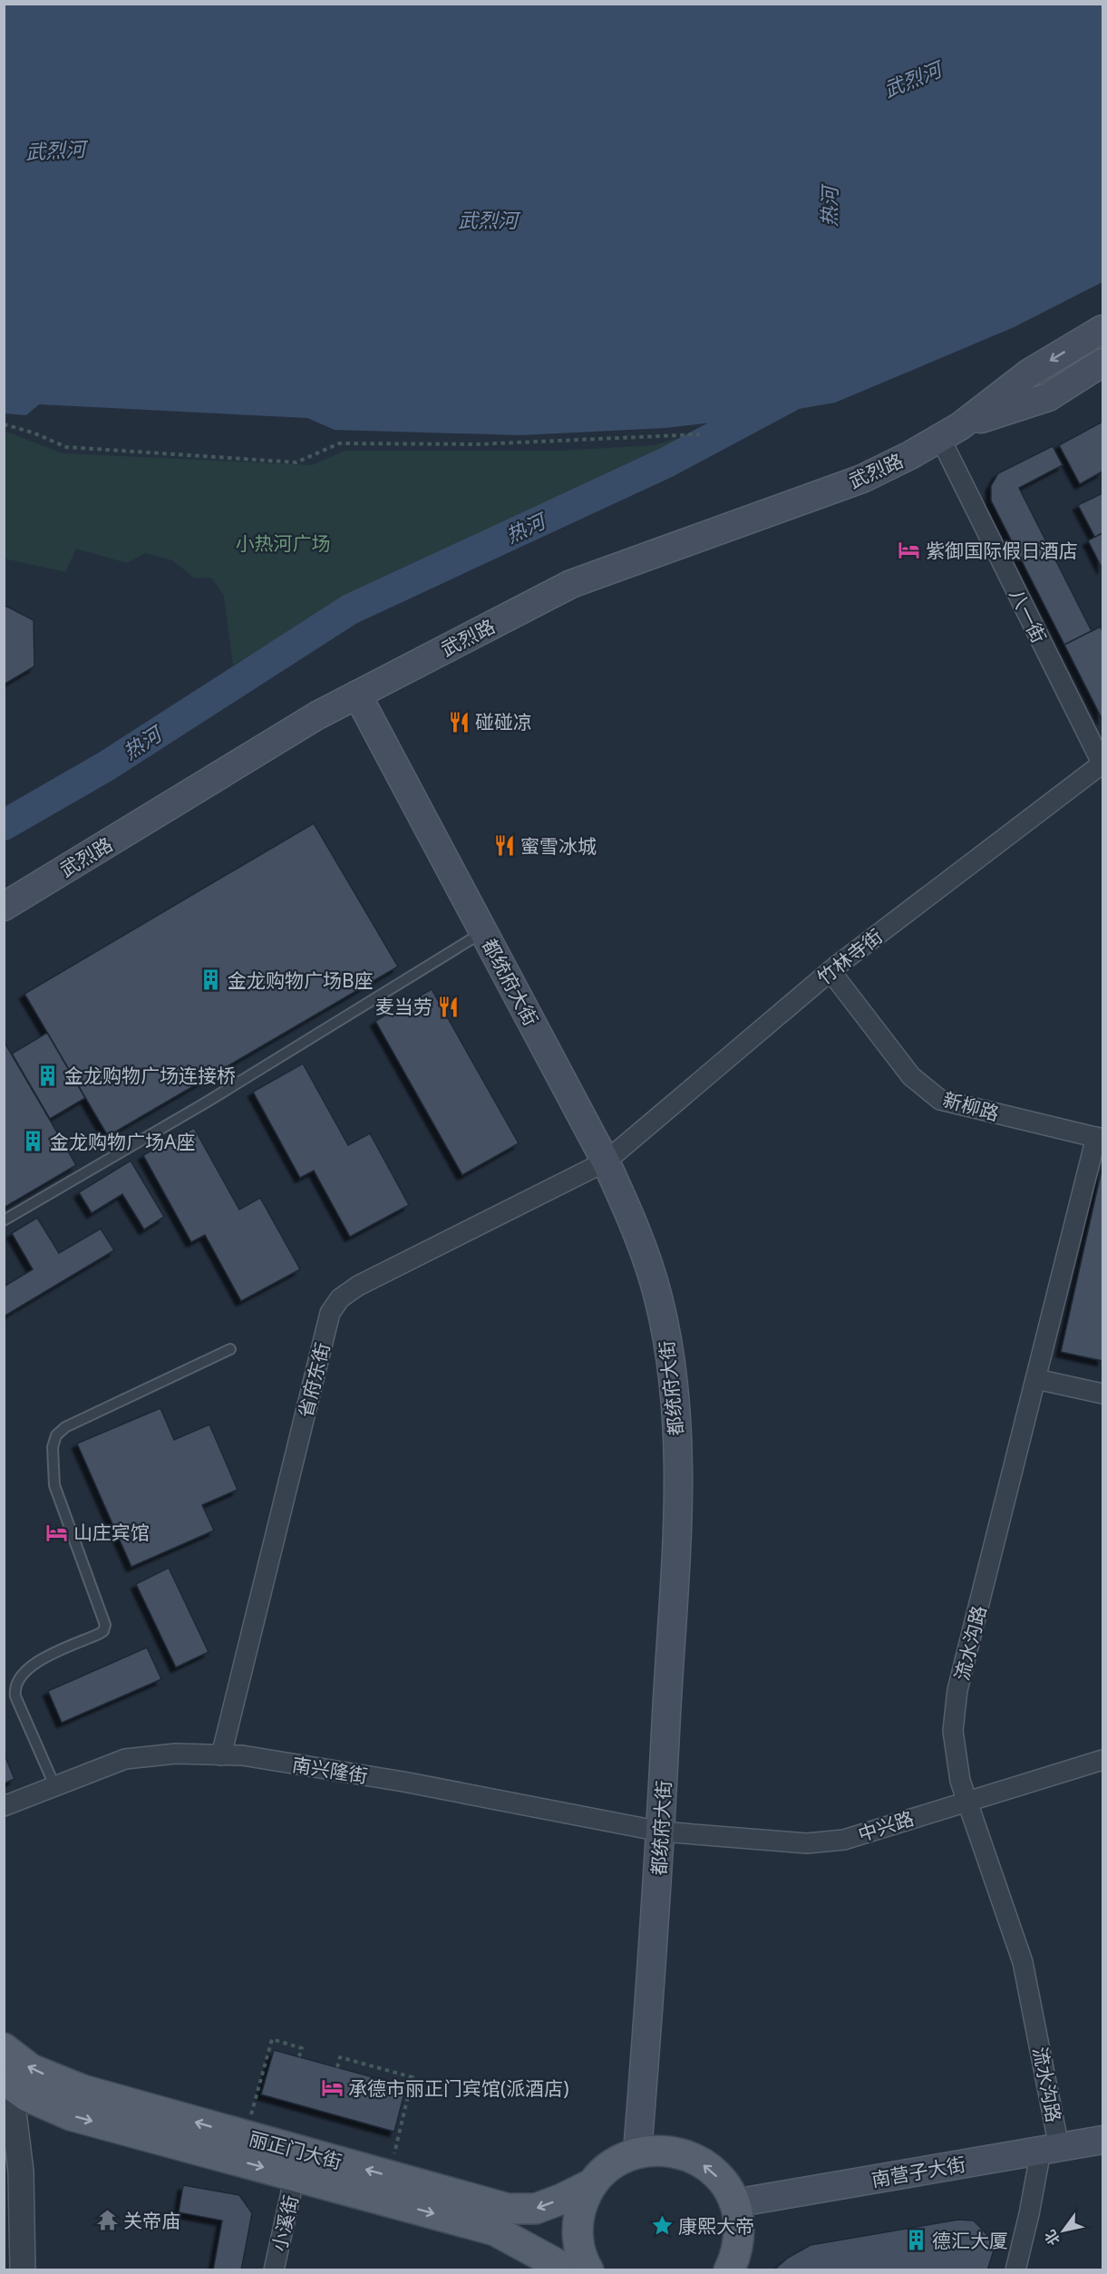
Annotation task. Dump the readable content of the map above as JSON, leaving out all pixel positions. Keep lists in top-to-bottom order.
{
  "streets": {
    "main road": [
      "武烈路",
      "都统府大街",
      "丽正门大街",
      "南营子大街"
    ],
    "street": [
      "八一街",
      "竹林寺街",
      "新柳路",
      "省府东街",
      "流水沟路",
      "南兴隆街",
      "中兴路",
      "小溪街"
    ]
  },
  "crossings": [
    ["武烈路", "八一街"],
    ["武烈路", "都统府大街"],
    ["八一街", "竹林寺街"],
    ["竹林寺街", "都统府大街"],
    ["竹林寺街", "新柳路"],
    ["竹林寺街", "省府东街"],
    ["都统府大街", "省府东街"],
    ["都统府大街", "南兴隆街"],
    ["都统府大街", "中兴路"],
    ["新柳路", "流水沟路"],
    ["省府东街", "南兴隆街"],
    ["流水沟路", "中兴路"],
    ["流水沟路", "南营子大街"],
    ["南兴隆街", "中兴路"],
    ["丽正门大街", "小溪街"]
  ],
  "water": ["武烈河", "热河"],
  "parks": ["小热河广场"],
  "places": {
    "hotel": ["紫御国际假日酒店", "山庄宾馆", "承德市丽正门宾馆(派酒店)"],
    "restaurant": ["碰碰凉", "蜜雪冰城", "麦当劳"],
    "building": [
      "金龙购物广场B座",
      "金龙购物广场连接桥",
      "金龙购物广场A座",
      "德汇大厦"
    ],
    "temple": ["关帝庙"],
    "place": ["康熙大帝"]
  },
  "north": "bottom left"
}
